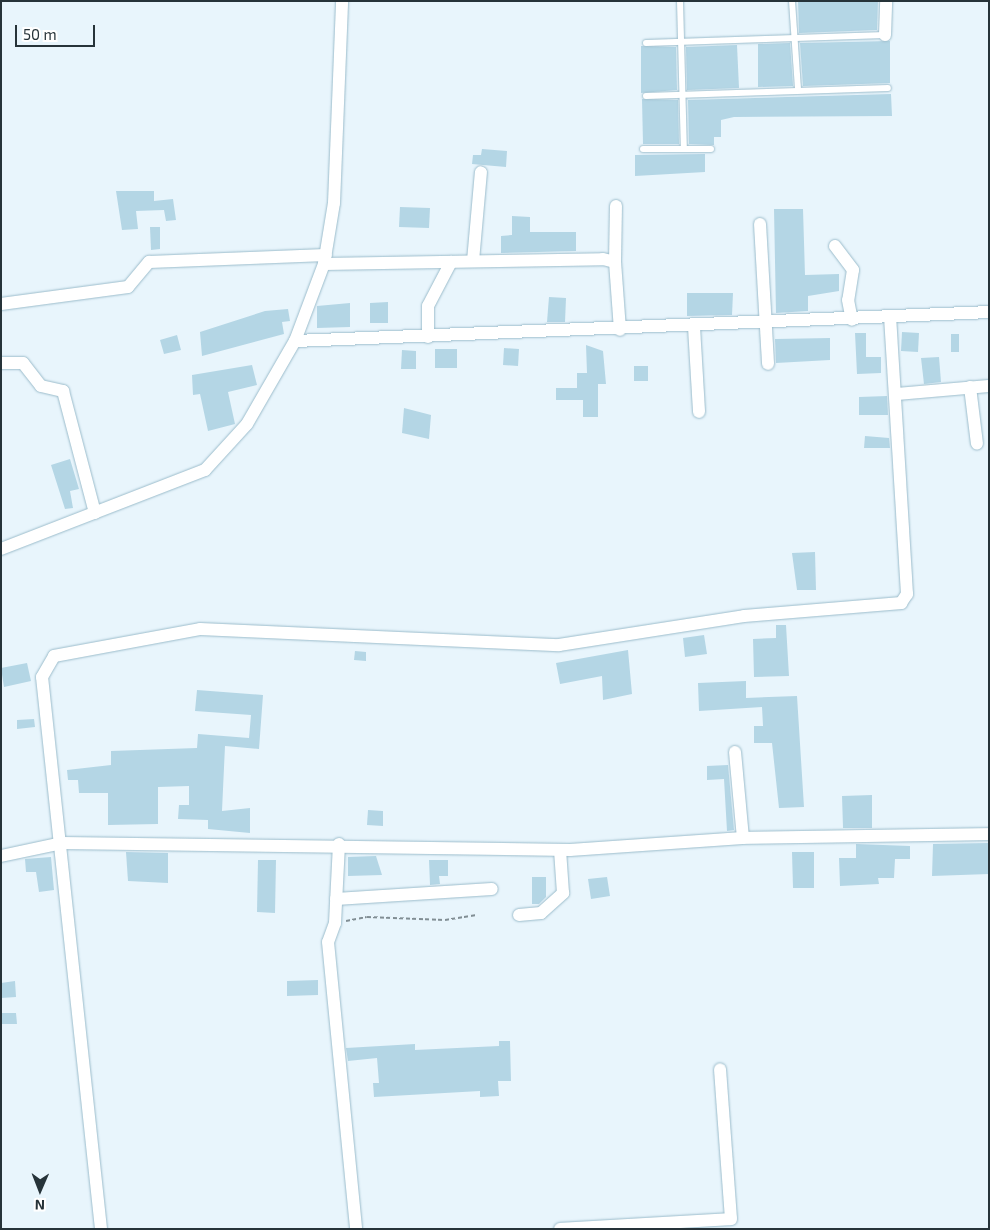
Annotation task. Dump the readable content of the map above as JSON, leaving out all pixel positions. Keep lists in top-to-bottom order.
{
  "scale_bar": "50 m",
  "north": "bottom"
}
